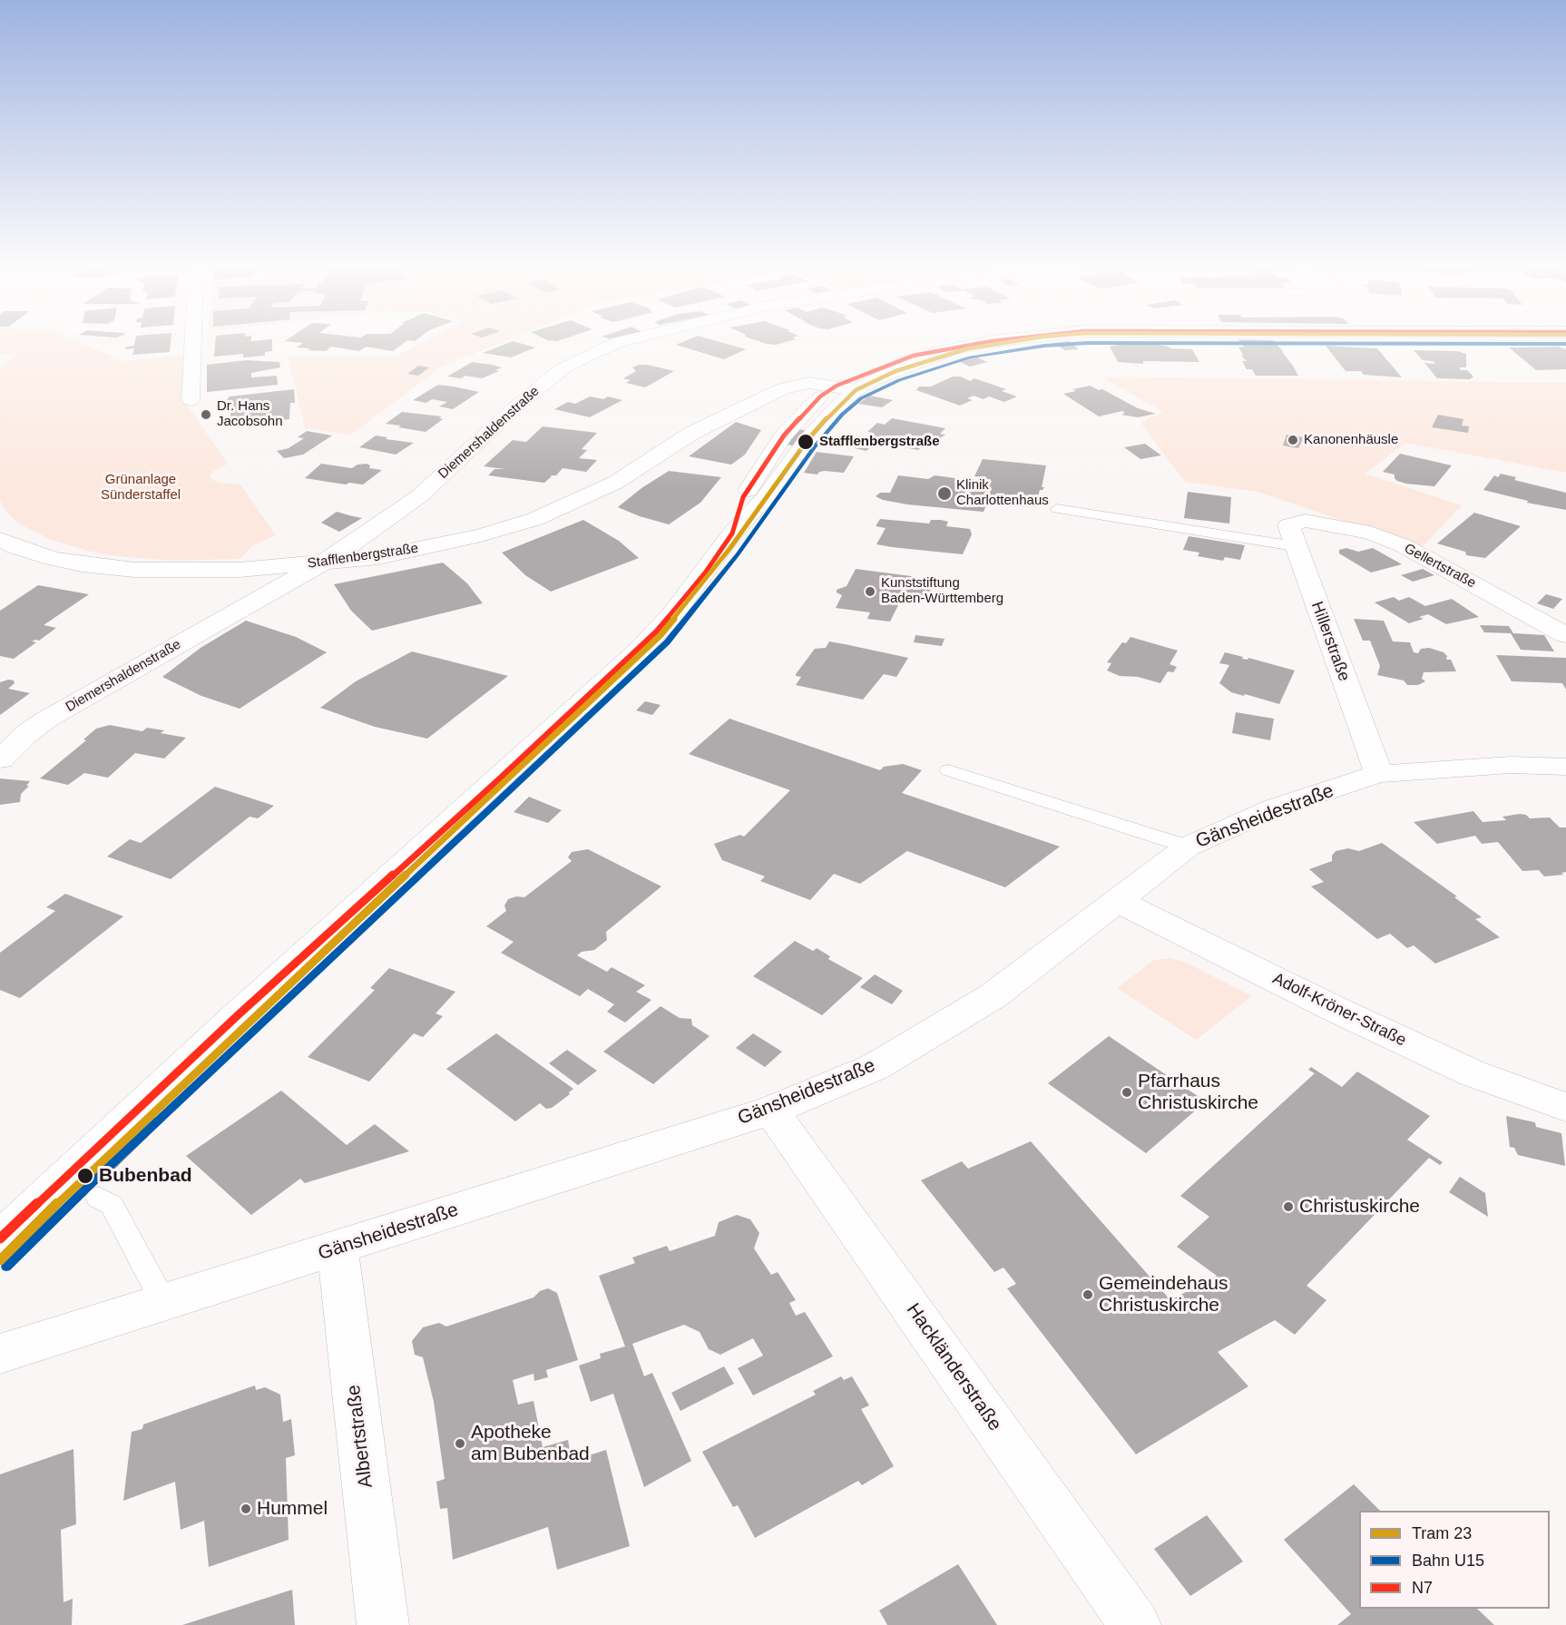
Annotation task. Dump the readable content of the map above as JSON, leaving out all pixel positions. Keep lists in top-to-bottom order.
{
  "streets": {
    "street": [
      "Diemershaldenstraße",
      "Stafflenbergstraße",
      "Gellertstraße",
      "Hillerstraße",
      "Gänsheidestraße",
      "Adolf-Kröner-Straße",
      "Hackländerstraße",
      "Albertstraße"
    ]
  },
  "crossings": [
    ["Diemershaldenstraße", "Stafflenbergstraße"],
    ["Gellertstraße", "Hillerstraße"],
    ["Hillerstraße", "Gänsheidestraße"],
    ["Gänsheidestraße", "Adolf-Kröner-Straße"],
    ["Gänsheidestraße", "Hackländerstraße"],
    ["Gänsheidestraße", "Albertstraße"]
  ],
  "parks": ["Grünanlage Sünderstaffel"],
  "places": [
    "Dr. Hans Jacobsohn",
    "Kanonenhäusle",
    "Stafflenbergstraße",
    "Klinik Charlottenhaus",
    "Kunststiftung Baden-Württemberg",
    "Pfarrhaus Christuskirche",
    "Bubenbad",
    "Christuskirche",
    "Gemeindehaus Christuskirche",
    "Apotheke am Bubenbad",
    "Hummel"
  ],
  "lines": ["tram line 23", "transit line N7", "rail line U15"],
  "legend": ["Tram 23", "Bahn U15", "N7"]
}
